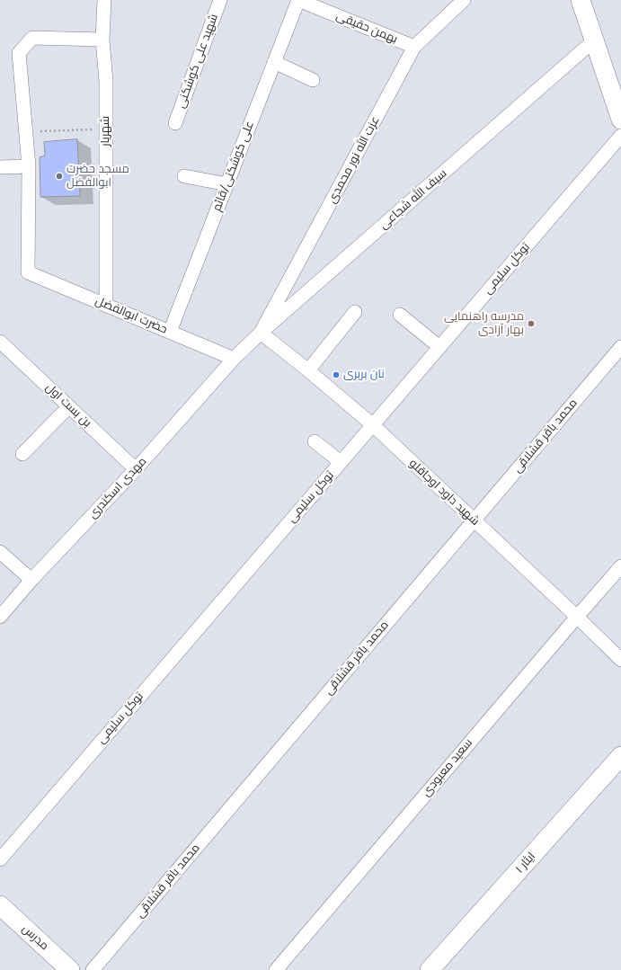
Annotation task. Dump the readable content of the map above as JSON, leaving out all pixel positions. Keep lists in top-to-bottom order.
{
  "streets": {
    "street": [
      "بهمن حقیقی",
      "شهید علی کوشکنی",
      "شهریار",
      "عزت الله نور محمدی",
      "علی کوشکنی/قائم",
      "سیف الله شجاعی",
      "توکل سلیمی",
      "حضرت ابوالفضل",
      "بن بست اول",
      "محمد باقر قشلاقی",
      "مهدی اسکندری",
      "شهید داود اوجاقلو",
      "سعید معبودی",
      "ایثار ۱",
      "مدرس"
    ]
  },
  "crossings": [
    ["بهمن حقیقی", "عزت الله نور محمدی"],
    ["بهمن حقیقی", "علی کوشکنی/قائم"],
    ["شهریار", "حضرت ابوالفضل"],
    ["عزت الله نور محمدی", "سیف الله شجاعی"],
    ["عزت الله نور محمدی", "شهید داود اوجاقلو"],
    ["علی کوشکنی/قائم", "حضرت ابوالفضل"],
    ["سیف الله شجاعی", "حضرت ابوالفضل"],
    ["سیف الله شجاعی", "مهدی اسکندری"],
    ["سیف الله شجاعی", "شهید داود اوجاقلو"],
    ["توکل سلیمی", "شهید داود اوجاقلو"],
    ["حضرت ابوالفضل", "مهدی اسکندری"],
    ["بن بست اول", "مهدی اسکندری"],
    ["محمد باقر قشلاقی", "شهید داود اوجاقلو"],
    ["شهید داود اوجاقلو", "سعید معبودی"]
  ],
  "places": ["مسجد حضرت ابوالفضل", "مدرسه راهنمایی بهار آزادی", "نان بربری"]
}
